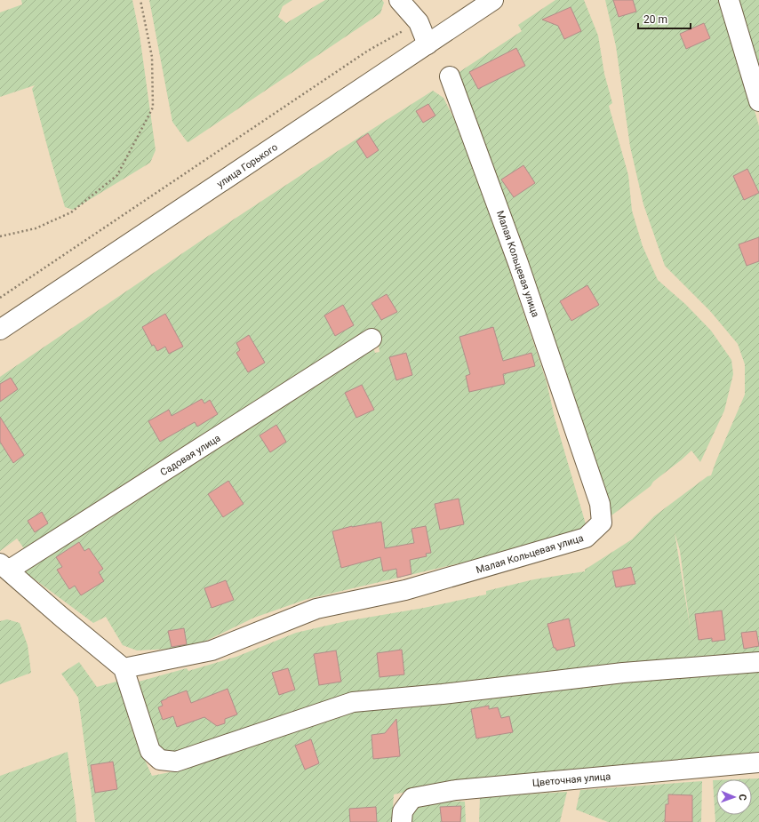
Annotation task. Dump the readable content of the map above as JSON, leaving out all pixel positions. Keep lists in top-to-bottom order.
{
  "streets": {
    "street": [
      "улица Горького",
      "Малая Кольцевая улица",
      "Садовая улица",
      "Цветочная улица"
    ]
  },
  "scale_bar": "20 m",
  "north": "right"
}
